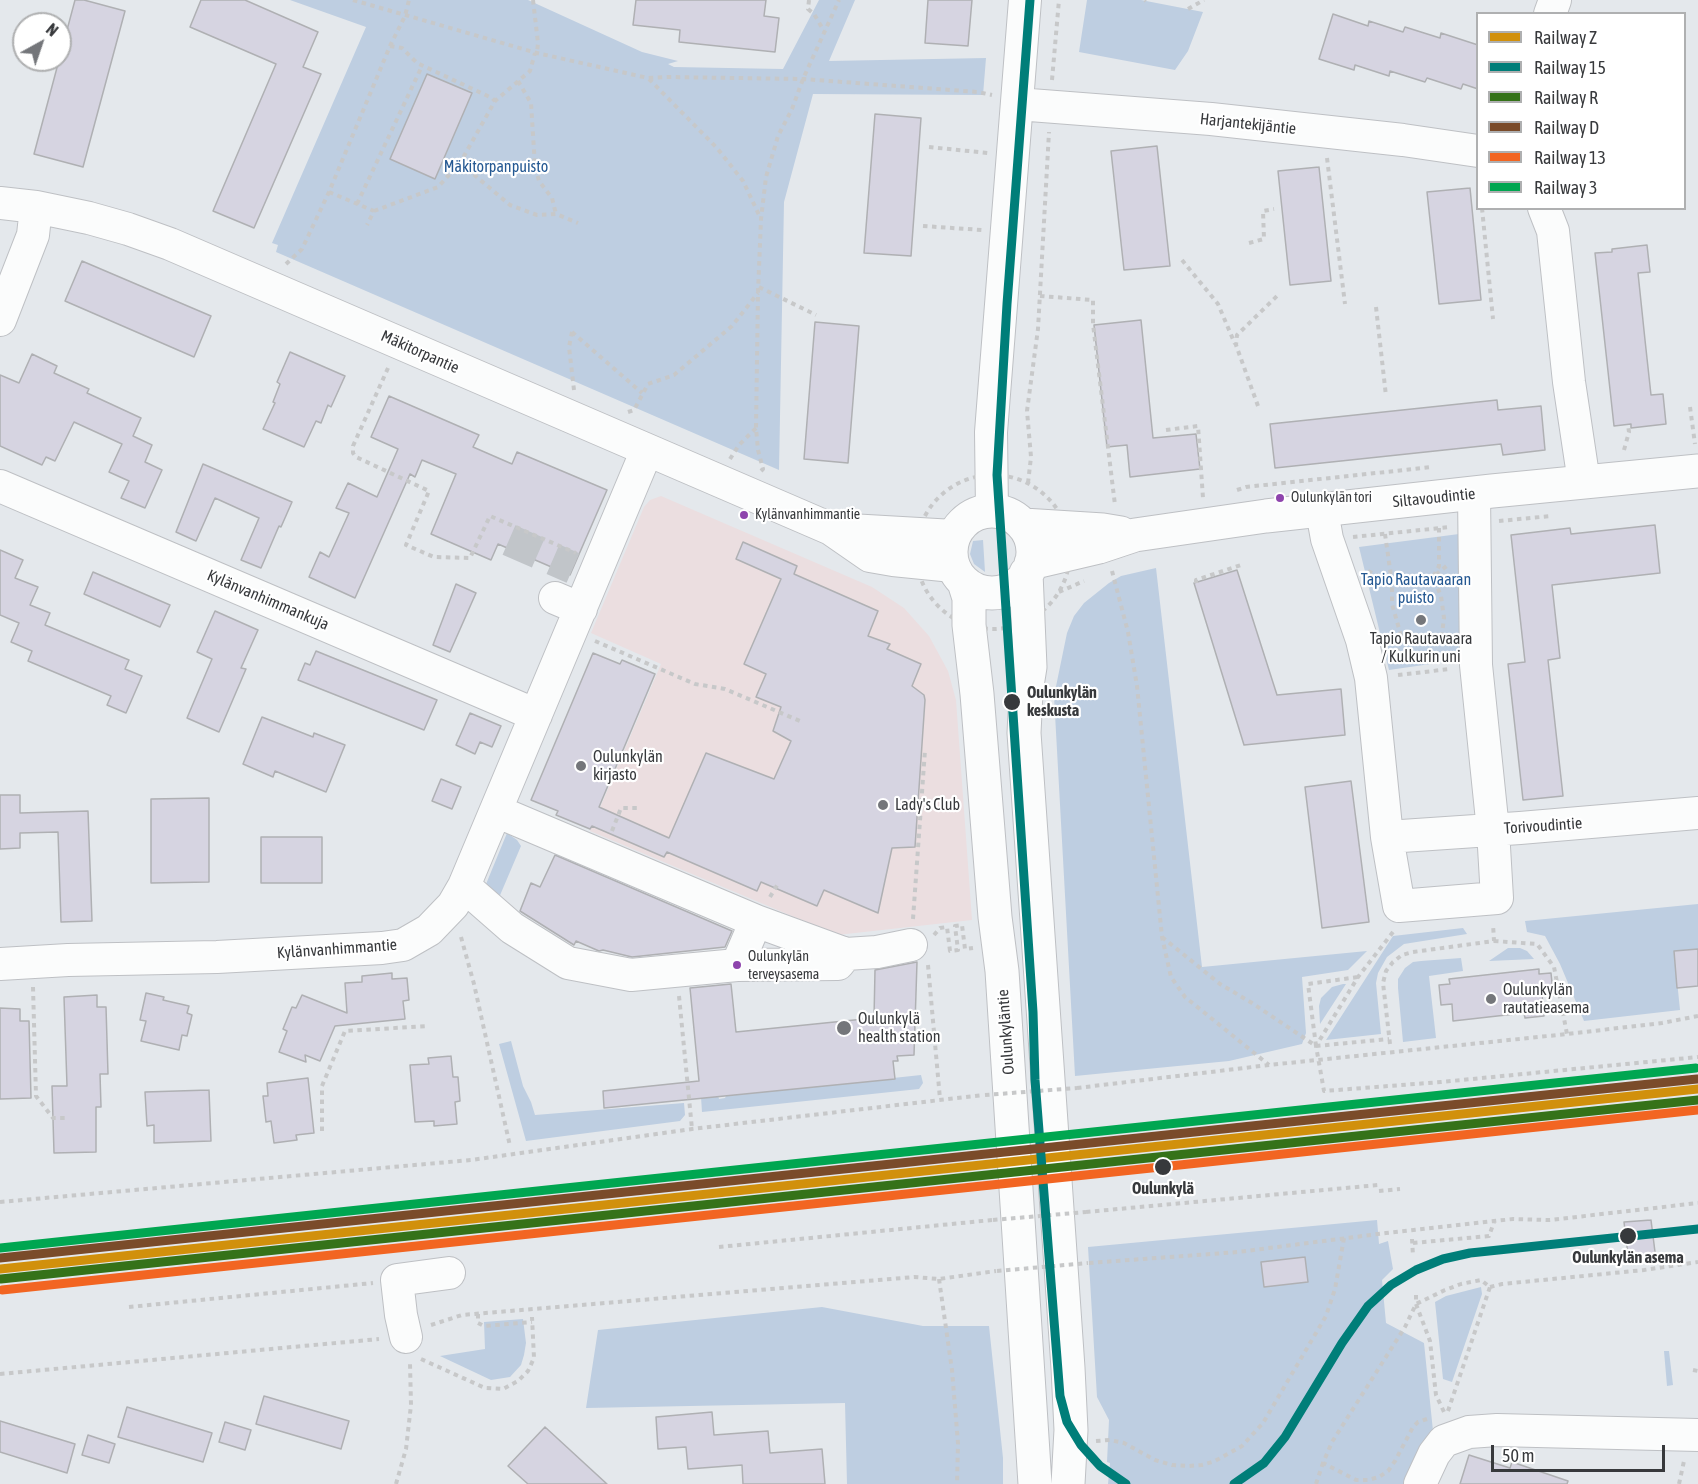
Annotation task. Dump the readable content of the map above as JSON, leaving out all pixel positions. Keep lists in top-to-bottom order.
{
  "streets": {
    "main road": ["Siltavoudintie", "Oulunkyläntie"],
    "street": [
      "Harjantekijäntie",
      "Mäkitorpantie",
      "Kylänvanhimmankuja",
      "Torivoudintie",
      "Kylänvanhimmantie"
    ]
  },
  "crossings": [
    ["Mäkitorpantie", "Siltavoudintie"],
    ["Mäkitorpantie", "Kylänvanhimmantie"],
    ["Mäkitorpantie", "Oulunkyläntie"],
    ["Siltavoudintie", "Oulunkyläntie"],
    ["Kylänvanhimmankuja", "Kylänvanhimmantie"]
  ],
  "parks": ["Mäkitorpanpuisto", "Tapio Rautavaaran puisto"],
  "places": [
    "Oulunkylän tori",
    "Kylänvanhimmantie",
    "Tapio Rautavaara / Kulkurin uni",
    "Oulunkylän keskusta",
    "Oulunkylän kirjasto",
    "Lady's Club",
    "Oulunkylän terveysasema",
    "Oulunkylän rautatieasema",
    "Oulunkylä health station",
    "Oulunkylä",
    "Oulunkylän asema"
  ],
  "lines": [
    "rail line 15",
    "rail line 3",
    "rail line D",
    "rail line Z",
    "rail line R",
    "rail line 13"
  ],
  "legend": [
    "Railway Z",
    "Railway 15",
    "Railway R",
    "Railway D",
    "Railway 13",
    "Railway 3"
  ],
  "scale_bar": "50 m",
  "north": "top right"
}
